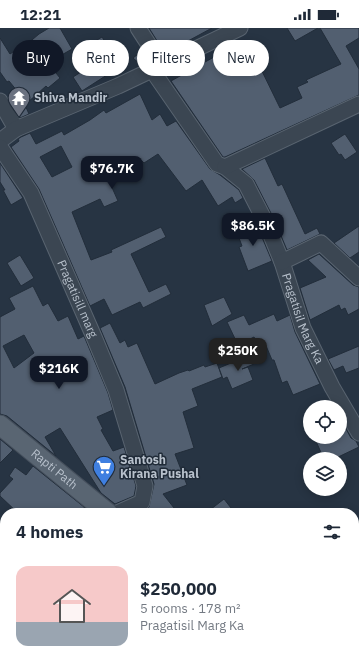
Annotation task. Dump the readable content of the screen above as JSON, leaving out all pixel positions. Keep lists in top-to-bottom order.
{
  "streets": {
    "main road": ["Rapti Path"],
    "street": ["Pragatisill marg", "Pragatisil Marg Ka"]
  },
  "places": {
    "temple": ["Shiva Mandir"],
    "supermarket": ["Santosh Kirana Pushal"]
  },
  "page": {
    "status": "12:21",
    "chip": [
      "Buy",
      "Rent",
      "Filters",
      "New"
    ],
    "price": [
      "$76.7K",
      "$86.5K",
      "$250K",
      "$216K"
    ],
    "heading": "4 homes",
    "list": [
      {
        "name": "$250,000",
        "note": "5 rooms · 178 m² · Pragatisil Marg Ka"
      }
    ]
  }
}
